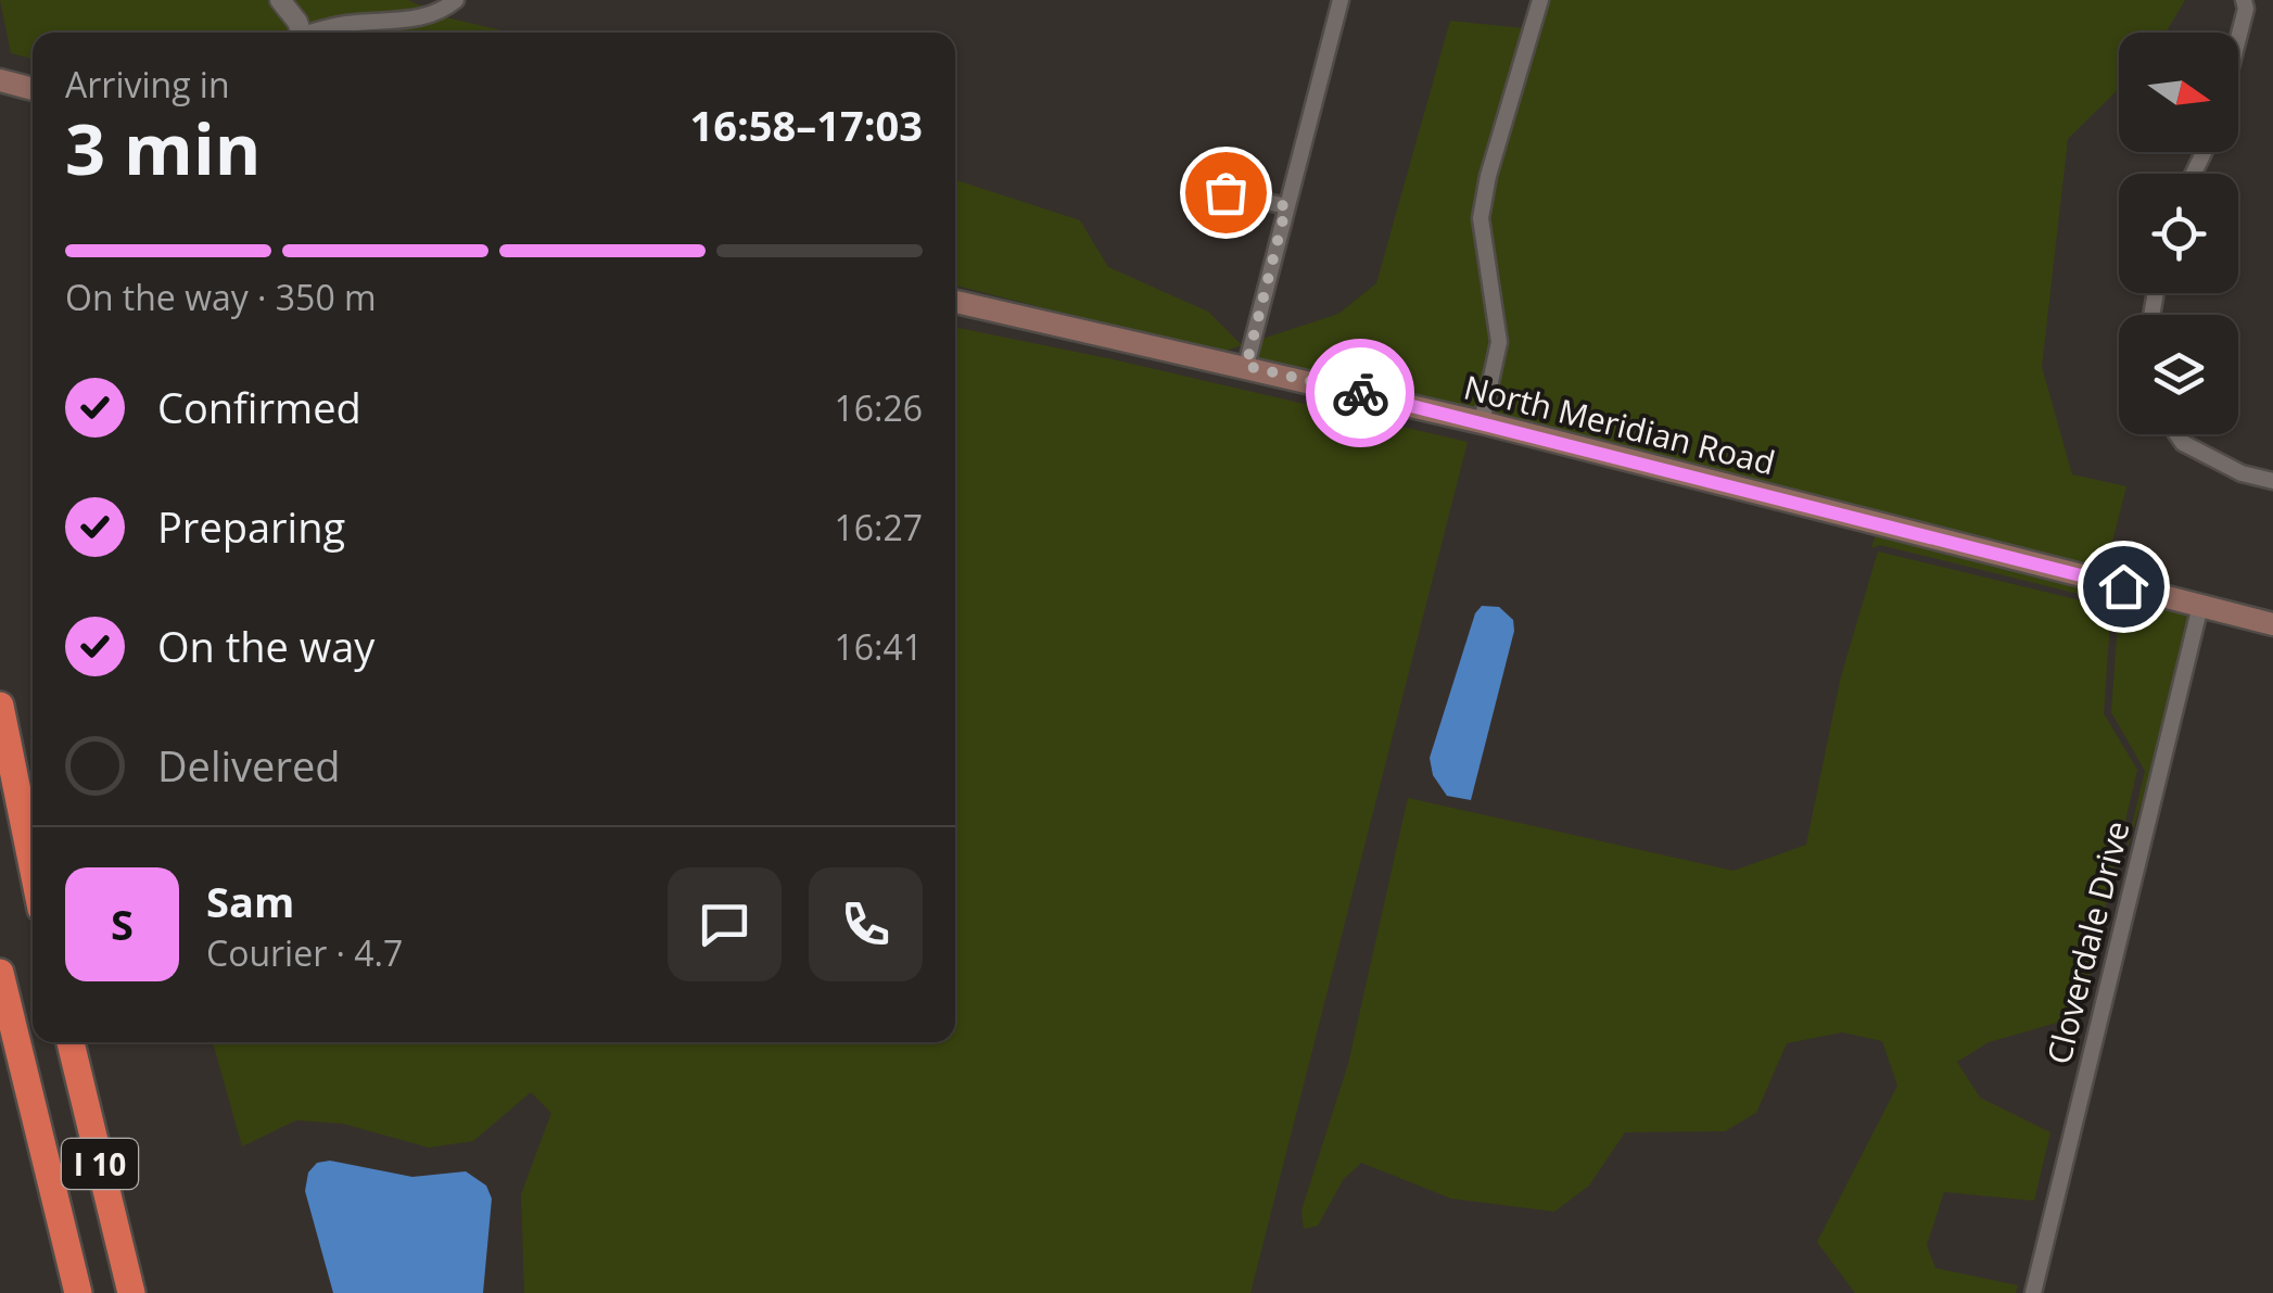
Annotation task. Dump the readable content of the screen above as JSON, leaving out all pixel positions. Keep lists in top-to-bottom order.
{
  "streets": {
    "highway": ["I 10"],
    "main road": ["North Meridian Road"],
    "street": ["Cloverdale Drive"]
  },
  "crossings": [
    ["North Meridian Road", "Cloverdale Drive"]
  ],
  "north": "right",
  "page": {
    "heading": ["3 min", "Arriving in", "16:58–17:03"],
    "panel": ["Sam", "Courier · 4.7"],
    "bar": "On the way · 350 m",
    "list": [
      ["Confirmed", "16:26"],
      ["Preparing", "16:27"],
      ["On the way", "16:41"],
      "Delivered"
    ],
    "round": "S"
  }
}
